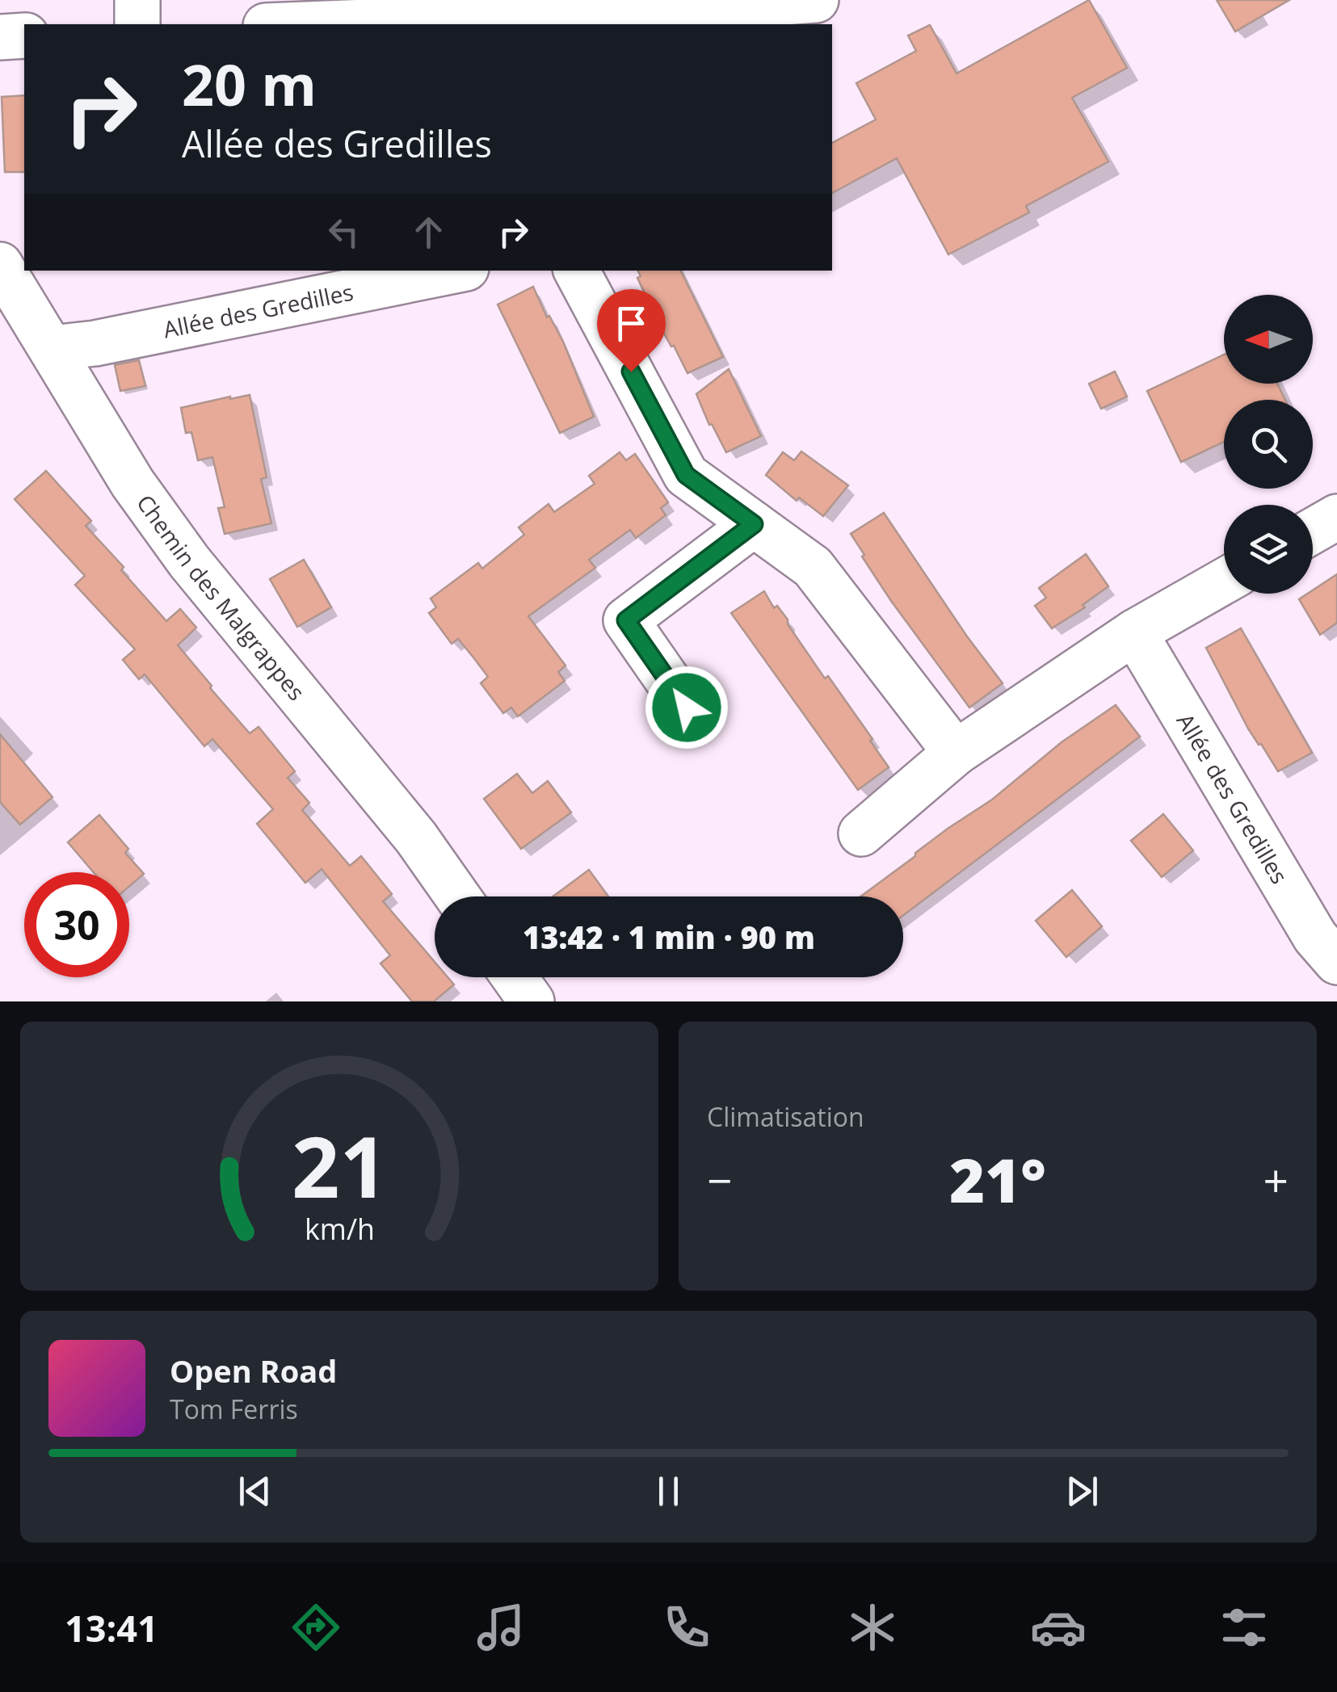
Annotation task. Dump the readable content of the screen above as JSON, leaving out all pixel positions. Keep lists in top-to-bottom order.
{
  "streets": {
    "street": ["Allée des Gredilles", "Chemin des Malgrappes"]
  },
  "crossings": [
    ["Allée des Gredilles", "Chemin des Malgrappes"]
  ],
  "north": "left",
  "page": {
    "turn": ["20 m", "Allée des Gredilles"],
    "limit": "30",
    "trip": "13:42 · 1 min · 90 m",
    "tile": "Climatisation",
    "heat": ["−", "21°", "+"],
    "song": ["Open Road", "Tom Ferris"],
    "tabs": "13:41",
    "gauge": ["21", "km/h"]
  }
}
